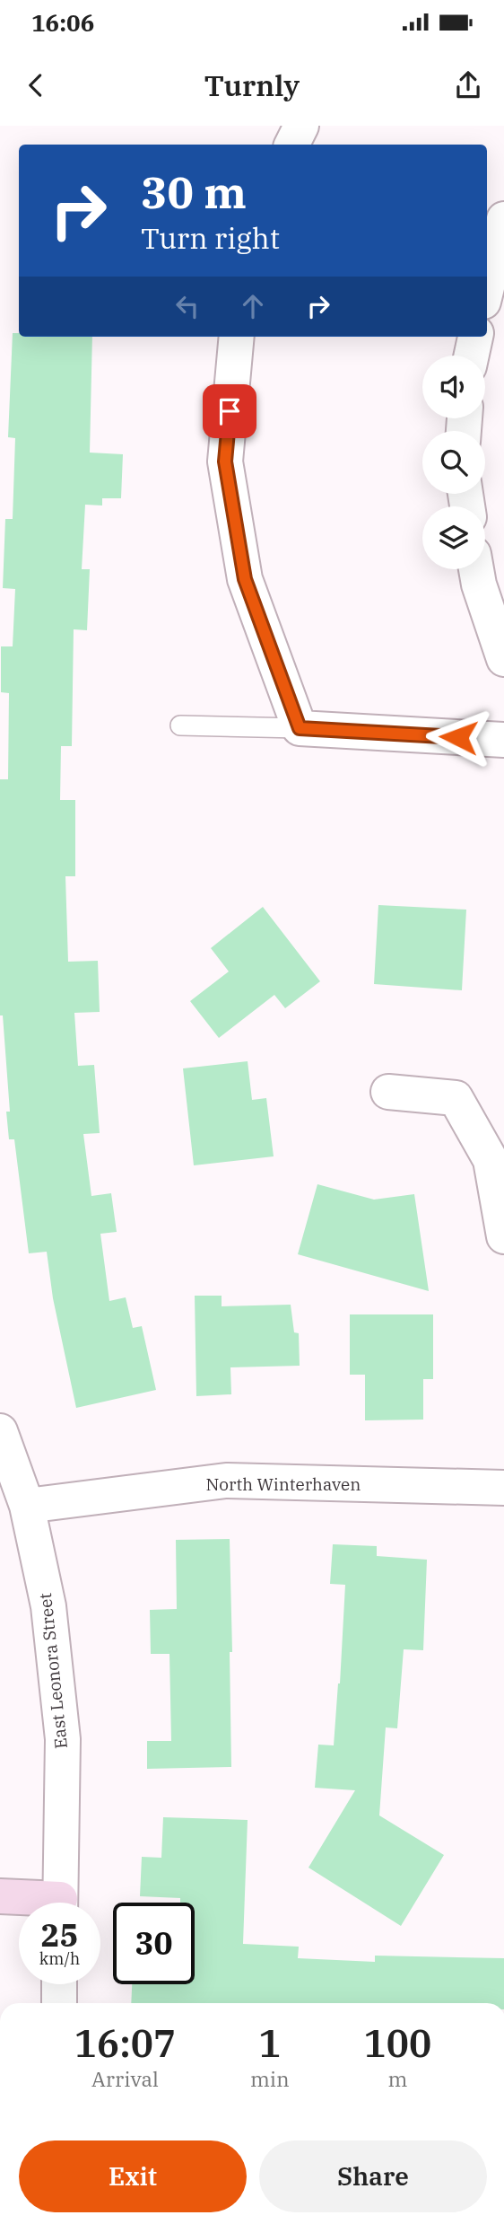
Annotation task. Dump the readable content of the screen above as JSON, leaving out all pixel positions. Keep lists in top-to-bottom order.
{
  "streets": {
    "street": ["North Winterhaven", "East Leonora Street"]
  },
  "crossings": [
    ["North Winterhaven", "East Leonora Street"]
  ],
  "page": {
    "status": "16:06",
    "header": "Turnly",
    "turn": ["30 m", "Turn right"],
    "speed": "25 km/h",
    "limit": "30",
    "eta": [
      "16:07",
      "Arrival",
      "1",
      "min",
      "100",
      "m"
    ],
    "buttons": ["Exit", "Share"]
  }
}
